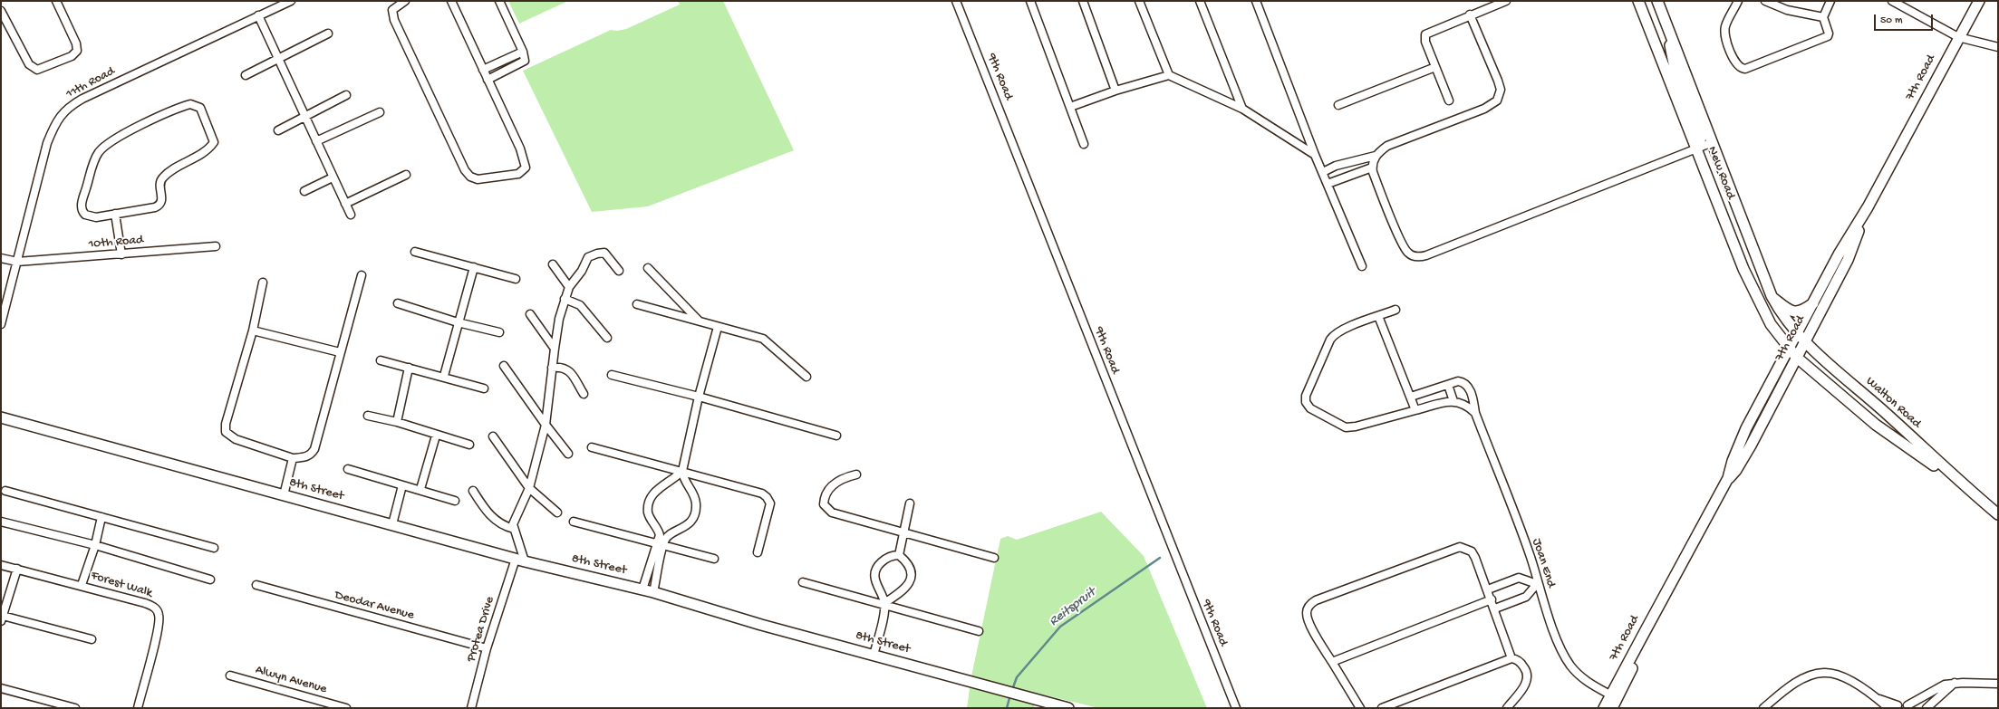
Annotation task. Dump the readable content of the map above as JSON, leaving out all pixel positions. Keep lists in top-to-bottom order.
{
  "streets": {
    "street": [
      "9th Road",
      "7th Road",
      "11th Road",
      "New Road",
      "10th Road",
      "Walton Road",
      "8th Street",
      "Joan End",
      "Forest Walk",
      "Deodar Avenue",
      "Protea Drive",
      "Alwyn Avenue"
    ]
  },
  "crossings": [
    ["7th Road", "New Road"],
    ["7th Road", "Walton Road"],
    ["7th Road", "Joan End"],
    ["11th Road", "10th Road"],
    ["New Road", "Walton Road"],
    ["8th Street", "Protea Drive"],
    ["Deodar Avenue", "Protea Drive"]
  ],
  "water": ["Reitspruit"],
  "scale_bar": "50 m"
}
